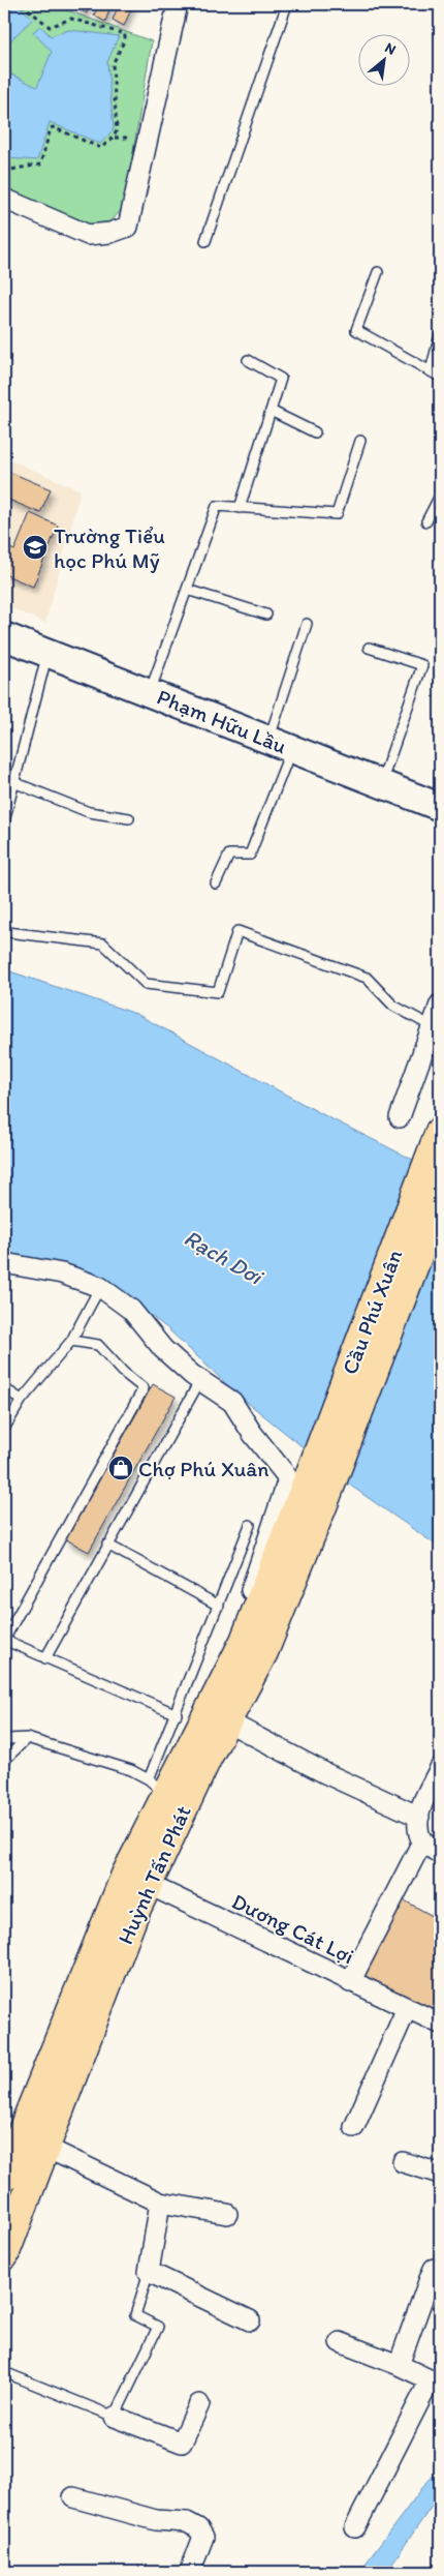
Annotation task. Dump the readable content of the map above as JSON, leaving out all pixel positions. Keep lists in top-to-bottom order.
{
  "streets": {
    "main road": ["Phạm Hữu Lầu", "Cầu Phú Xuân", "Huỳnh Tấn Phát"],
    "street": ["Dương Cát Lợi"]
  },
  "crossings": [
    ["Cầu Phú Xuân", "Huỳnh Tấn Phát"],
    ["Huỳnh Tấn Phát", "Dương Cát Lợi"]
  ],
  "water": ["Rạch Dơi"],
  "places": {
    "school or university": ["Trường Tiểu học Phú Mỹ"],
    "shop": ["Chợ Phú Xuân"]
  },
  "north": "top right"
}
